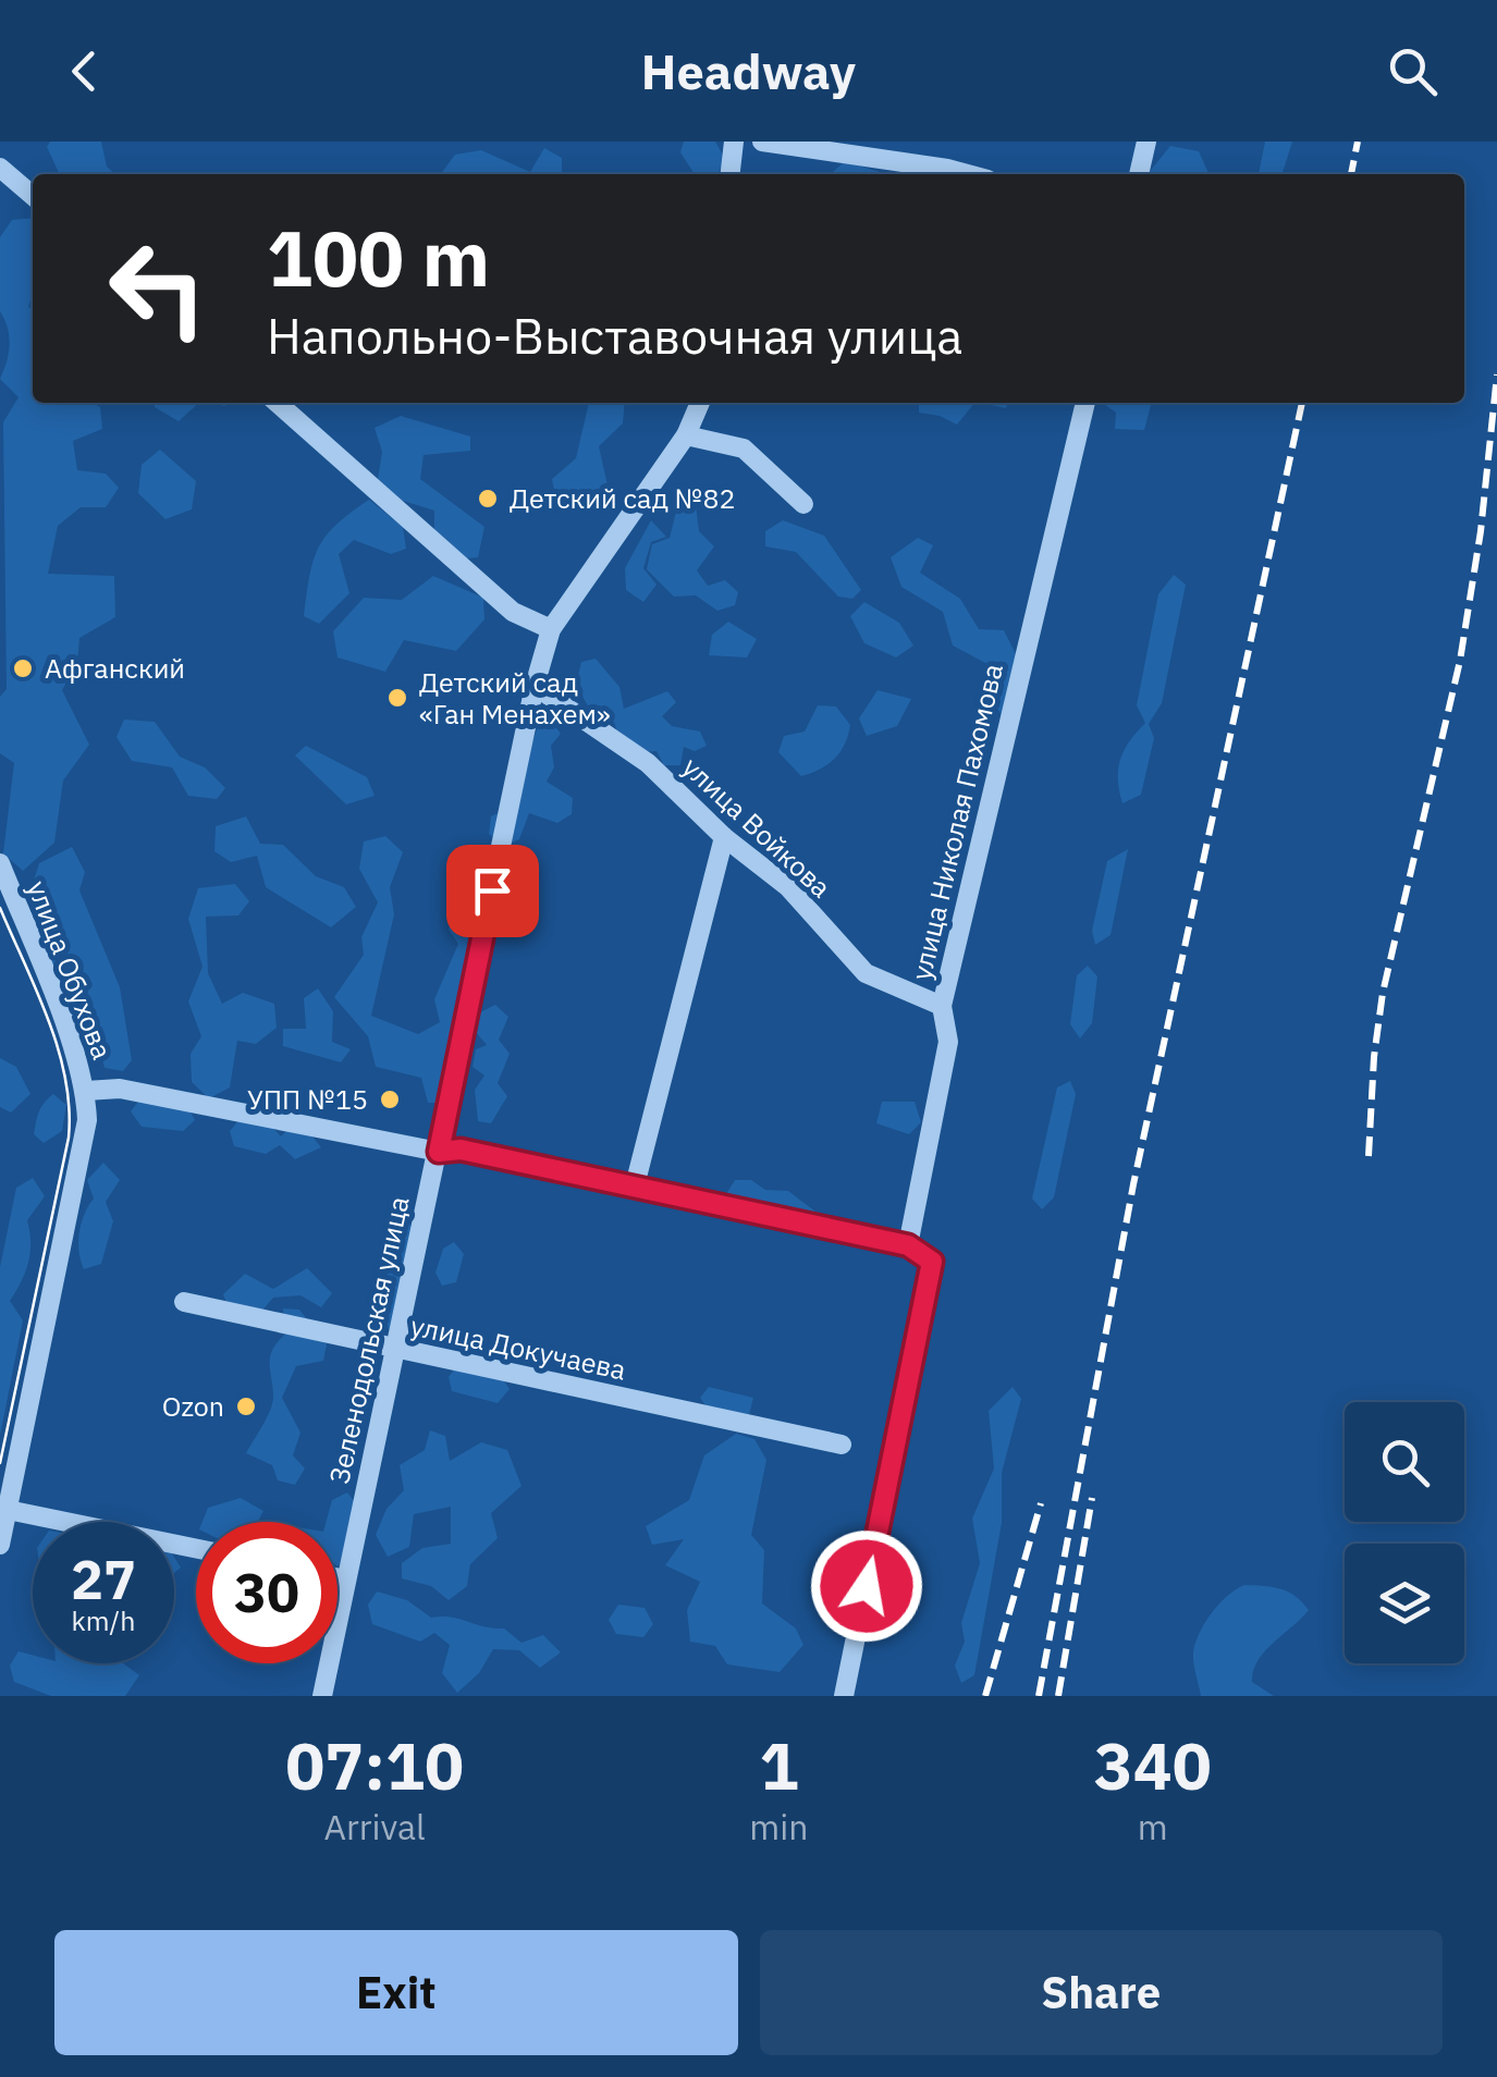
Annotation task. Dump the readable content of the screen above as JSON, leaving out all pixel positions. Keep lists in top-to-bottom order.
{
  "streets": {
    "street": [
      "улица Николая Пахомова",
      "улица Войкова",
      "улица Обухова",
      "Зеленодольская улица",
      "улица Докучаева"
    ]
  },
  "crossings": [
    ["улица Николая Пахомова", "улица Войкова"],
    ["улица Войкова", "Зеленодольская улица"],
    ["Зеленодольская улица", "улица Докучаева"]
  ],
  "places": [
    "Детский сад №82",
    "Афганский",
    "Детский сад «Ган Менахем»",
    "УПП №15",
    "Ozon"
  ],
  "page": {
    "header": "Headway",
    "turn": ["100 m", "Напольно-Выставочная улица"],
    "speed": "27 km/h",
    "limit": "30",
    "eta": [
      "07:10",
      "Arrival",
      "1",
      "min",
      "340",
      "m"
    ],
    "buttons": ["Exit", "Share"]
  }
}
